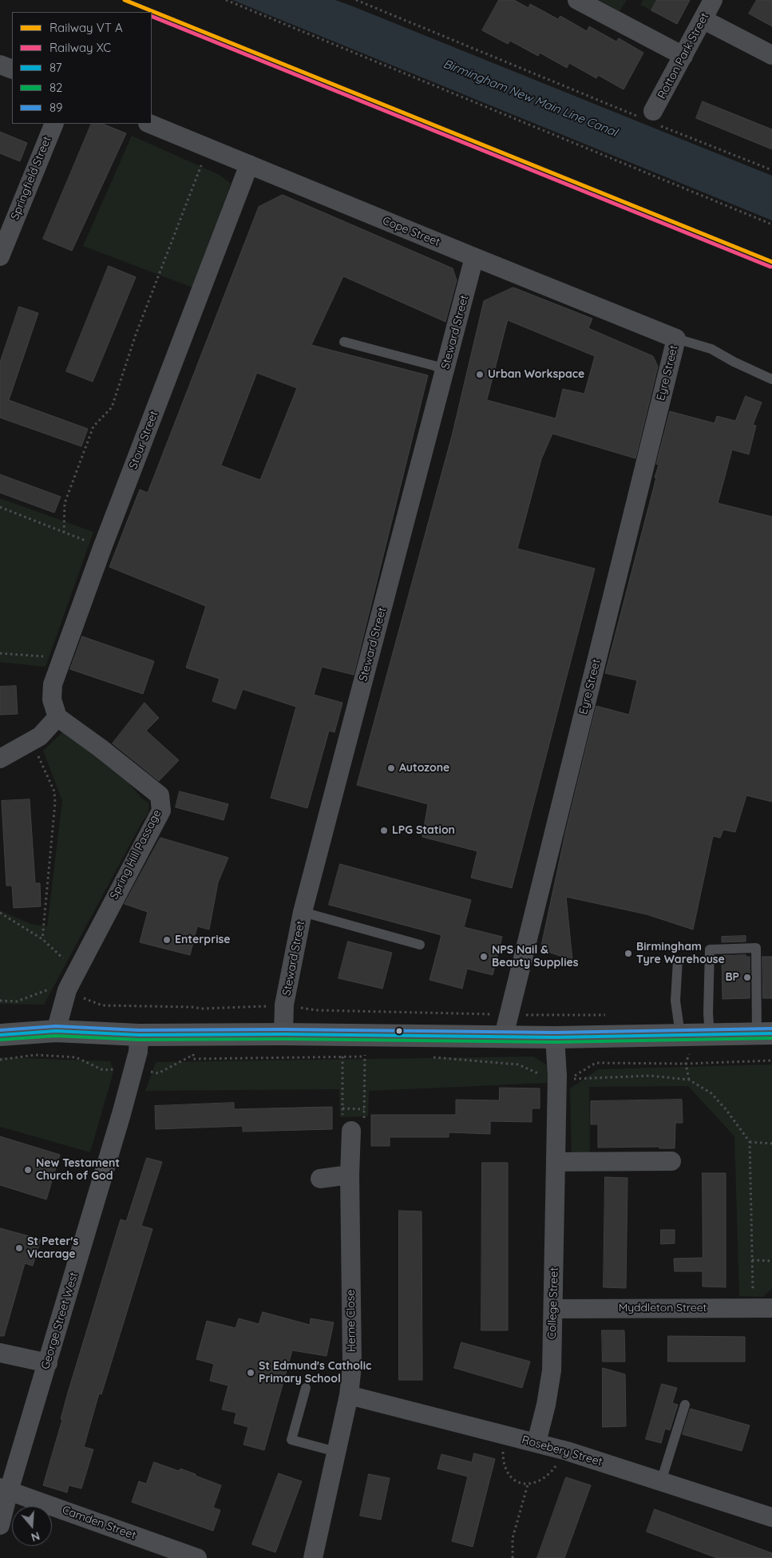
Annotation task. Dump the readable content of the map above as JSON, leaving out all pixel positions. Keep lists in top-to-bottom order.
{
  "streets": {
    "street": [
      "Rotton Park Street",
      "Springfield Street",
      "Cope Street",
      "Steward Street",
      "Eyre Street",
      "Stour Street",
      "Spring Hill Passage",
      "College Street",
      "Myddleton Street",
      "George Street West",
      "Herne Close",
      "Rosebery Street",
      "Camden Street"
    ]
  },
  "crossings": [
    ["Cope Street", "Steward Street"],
    ["Cope Street", "Eyre Street"],
    ["Cope Street", "Stour Street"],
    ["Stour Street", "Spring Hill Passage"],
    ["College Street", "Myddleton Street"],
    ["College Street", "Rosebery Street"],
    ["George Street West", "Camden Street"],
    ["Herne Close", "Rosebery Street"]
  ],
  "water": ["Birmingham New Main Line Canal"],
  "places": [
    "Urban Workspace",
    "Autozone",
    "LPG Station",
    "Enterprise",
    "Birmingham Tyre Warehouse",
    "NPS Nail & Beauty Supplies",
    "BP",
    "New Testament Church of God",
    "St Peter's Vicarage",
    "St Edmund's Catholic Primary School"
  ],
  "lines": [
    "rail line XC",
    "transit line 89",
    "transit line 87",
    "transit line 82"
  ],
  "legend": [
    "Railway VT A",
    "Railway XC",
    "87",
    "82",
    "89"
  ],
  "north": "bottom"
}
